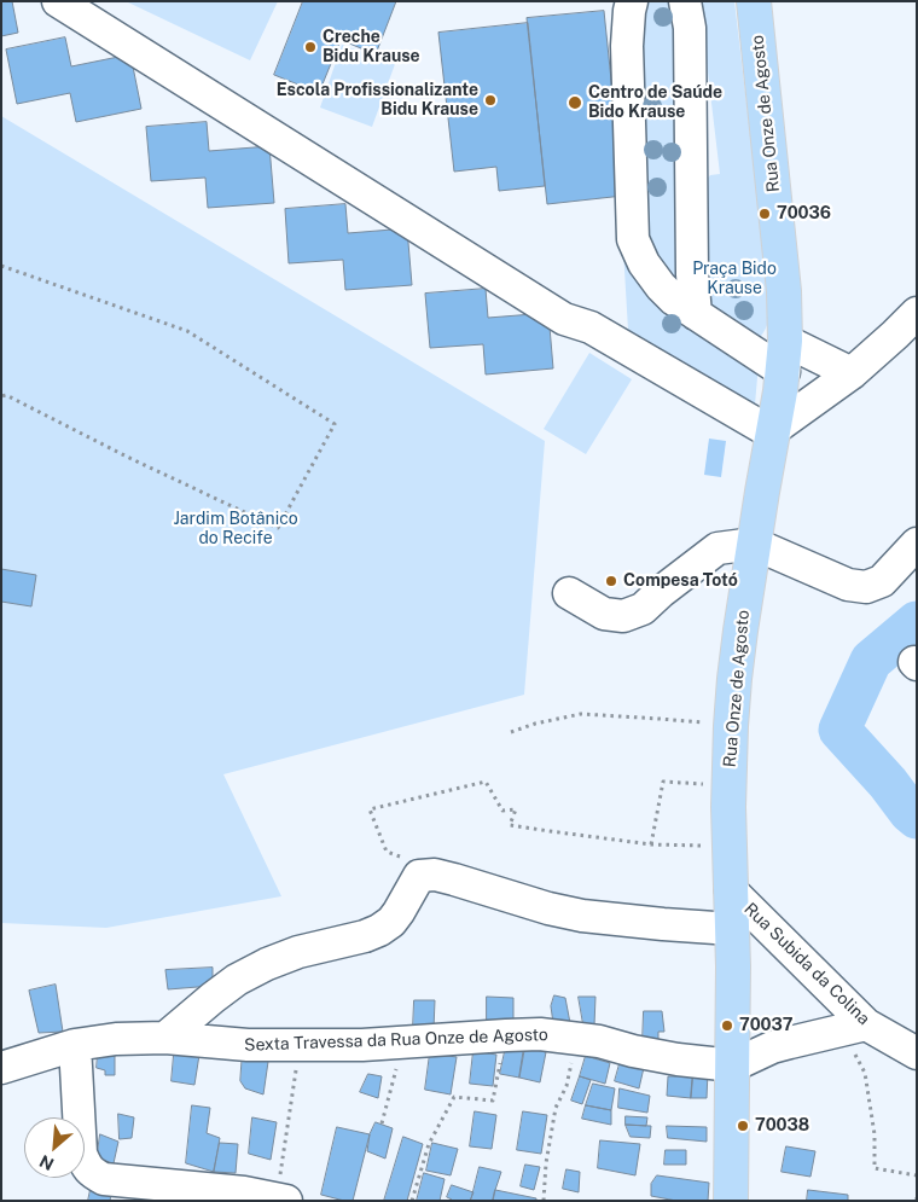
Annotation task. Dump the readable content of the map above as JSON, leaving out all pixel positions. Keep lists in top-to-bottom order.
{
  "streets": {
    "main road": ["Rua Onze de Agosto"],
    "street": ["Rua Subida da Colina", "Sexta Travessa da Rua Onze de Agosto"]
  },
  "crossings": [
    ["Rua Onze de Agosto", "Rua Subida da Colina"],
    ["Rua Onze de Agosto", "Sexta Travessa da Rua Onze de Agosto"]
  ],
  "parks": ["Praça Bido Krause", "Jardim Botânico do Recife"],
  "places": [
    "Creche Bidu Krause",
    "Escola Profissionalizante Bidu Krause",
    "Centro de Saúde Bido Krause",
    "70036",
    "Compesa Totó",
    "70037",
    "70038"
  ],
  "north": "bottom left"
}
